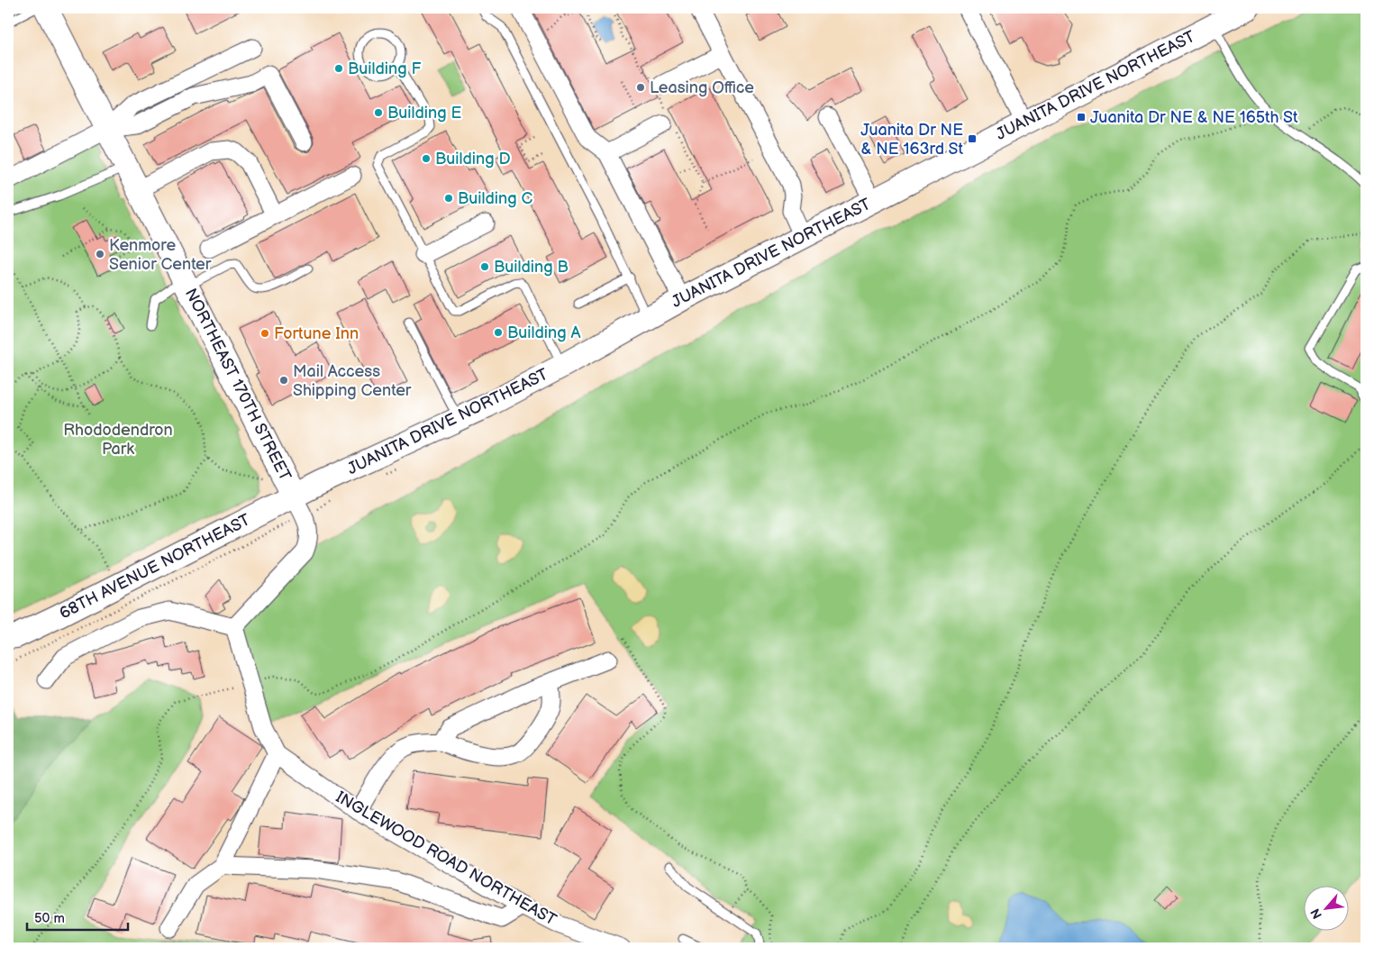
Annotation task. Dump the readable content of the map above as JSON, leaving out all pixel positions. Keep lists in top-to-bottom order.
{
  "streets": {
    "main road": ["JUANITA DRIVE NORTHEAST", "NORTHEAST 170TH STREET", "68TH AVENUE NORTHEAST"],
    "street": ["INGLEWOOD ROAD NORTHEAST"]
  },
  "crossings": [
    ["JUANITA DRIVE NORTHEAST", "NORTHEAST 170TH STREET"],
    ["JUANITA DRIVE NORTHEAST", "68TH AVENUE NORTHEAST"],
    ["NORTHEAST 170TH STREET", "68TH AVENUE NORTHEAST"]
  ],
  "parks": ["Rhododendron Park"],
  "places": {
    "other": [
      "Building F",
      "Leasing Office",
      "Building E",
      "Building D",
      "Building C",
      "Kenmore Senior Center",
      "Building B",
      "Building A",
      "Fortune Inn",
      "Mail Access Shipping Center"
    ],
    "transit": ["Juanita Dr NE & NE 165th St", "Juanita Dr NE & NE 163rd St"]
  },
  "scale_bar": "50 m",
  "north": "bottom left"
}
